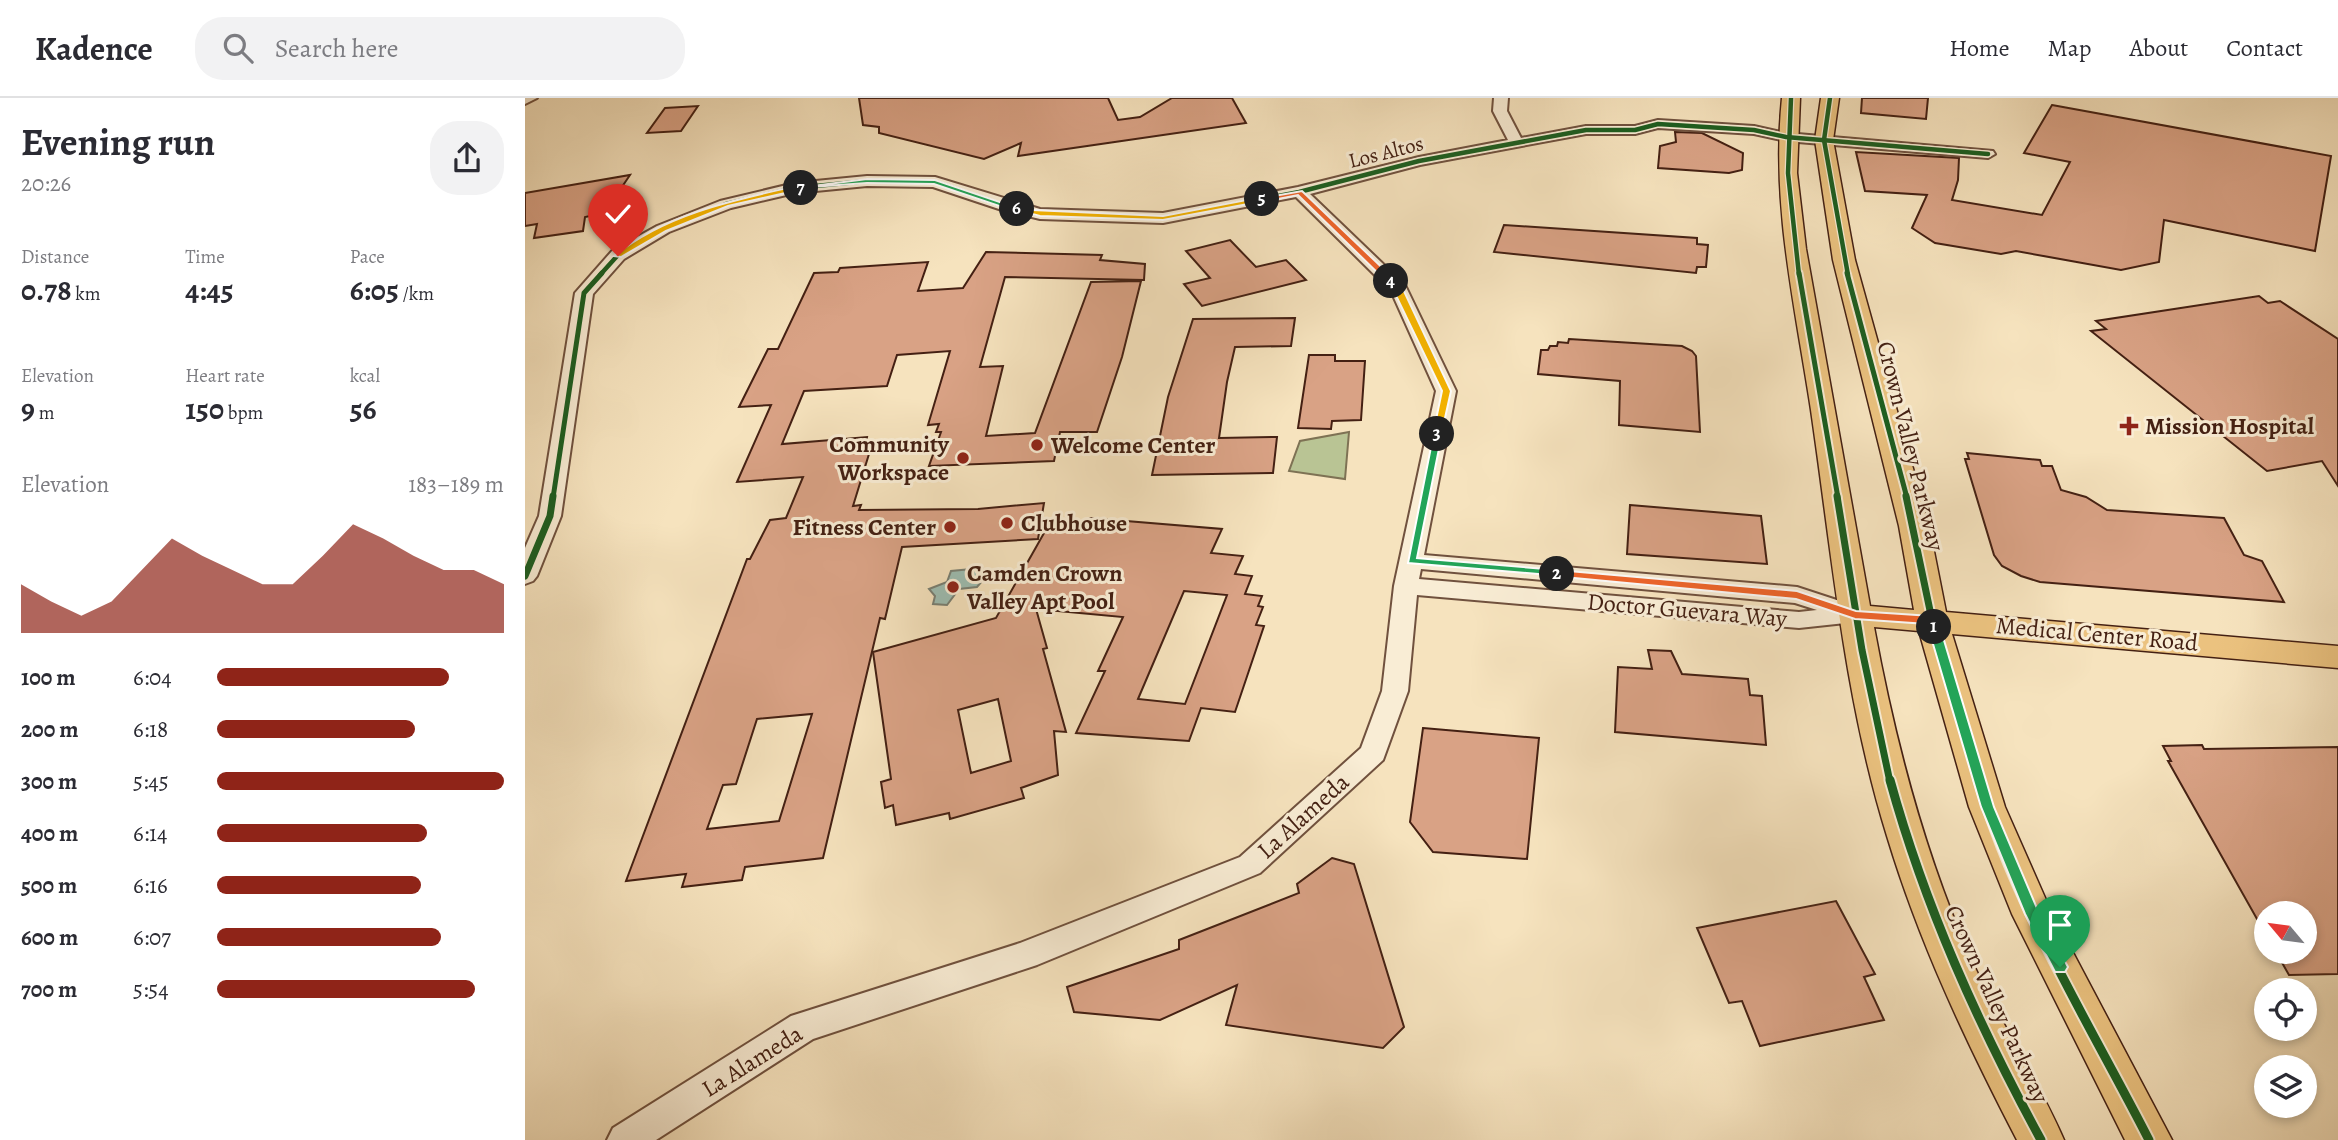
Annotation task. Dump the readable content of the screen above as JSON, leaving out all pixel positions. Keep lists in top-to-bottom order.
{
  "streets": {
    "main road": ["Crown Valley Parkway", "Medical Center Road"],
    "street": ["Los Altos", "Doctor Guevara Way", "La Alameda"]
  },
  "crossings": [
    ["Los Altos", "Crown Valley Parkway"],
    ["Los Altos", "La Alameda"],
    ["Crown Valley Parkway", "Doctor Guevara Way"],
    ["Crown Valley Parkway", "Medical Center Road"],
    ["Doctor Guevara Way", "Medical Center Road"],
    ["Doctor Guevara Way", "La Alameda"]
  ],
  "places": {
    "health": ["Mission Hospital"],
    "other": [
      "Welcome Center",
      "Community Workspace",
      "Clubhouse",
      "Fitness Center",
      "Camden Crown Valley Apt Pool"
    ]
  },
  "north": "top left",
  "page": {
    "header": "Kadence",
    "search": "Search here",
    "nav": [
      "Home",
      "Map",
      "About",
      "Contact"
    ],
    "heading": ["Evening run", "20:26"],
    "pins": [
      "7",
      "5",
      "6",
      "4",
      "3",
      "2",
      "1"
    ],
    "stats": [
      ["Distance", "0.78 km"],
      ["Time", "4:45"],
      ["Pace", "6:05 /km"],
      ["Elevation", "9 m"],
      ["Heart rate", "150 bpm"],
      ["kcal", "56"]
    ],
    "chart": ["Elevation", "183–189 m"],
    "list": [
      {
        "name": "100 m",
        "note": "6:04"
      },
      {
        "name": "200 m",
        "note": "6:18"
      },
      {
        "name": "300 m",
        "note": "5:45"
      },
      {
        "name": "400 m",
        "note": "6:14"
      },
      {
        "name": "500 m",
        "note": "6:16"
      },
      {
        "name": "600 m",
        "note": "6:07"
      },
      {
        "name": "700 m",
        "note": "5:54"
      }
    ]
  }
}
